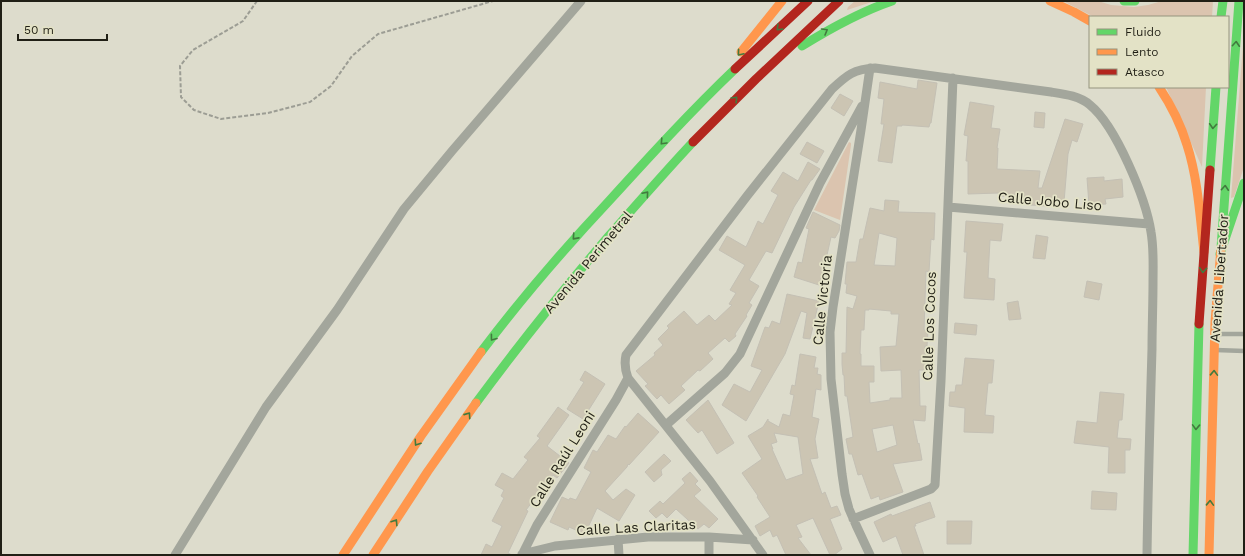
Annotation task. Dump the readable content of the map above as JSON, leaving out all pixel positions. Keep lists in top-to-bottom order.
{
  "streets": {
    "main road": ["Avenida Perimetral", "Avenida Libertador"],
    "street": [
      "Calle Jobo Liso",
      "Calle Victoria",
      "Calle Los Cocos",
      "Calle Raúl Leoni",
      "Calle Las Claritas"
    ]
  },
  "crossings": [
    ["Calle Jobo Liso", "Calle Los Cocos"],
    ["Calle Victoria", "Calle Los Cocos"],
    ["Calle Raúl Leoni", "Calle Las Claritas"]
  ],
  "legend": ["Fluido", "Lento", "Atasco"],
  "scale_bar": "50 m"
}
